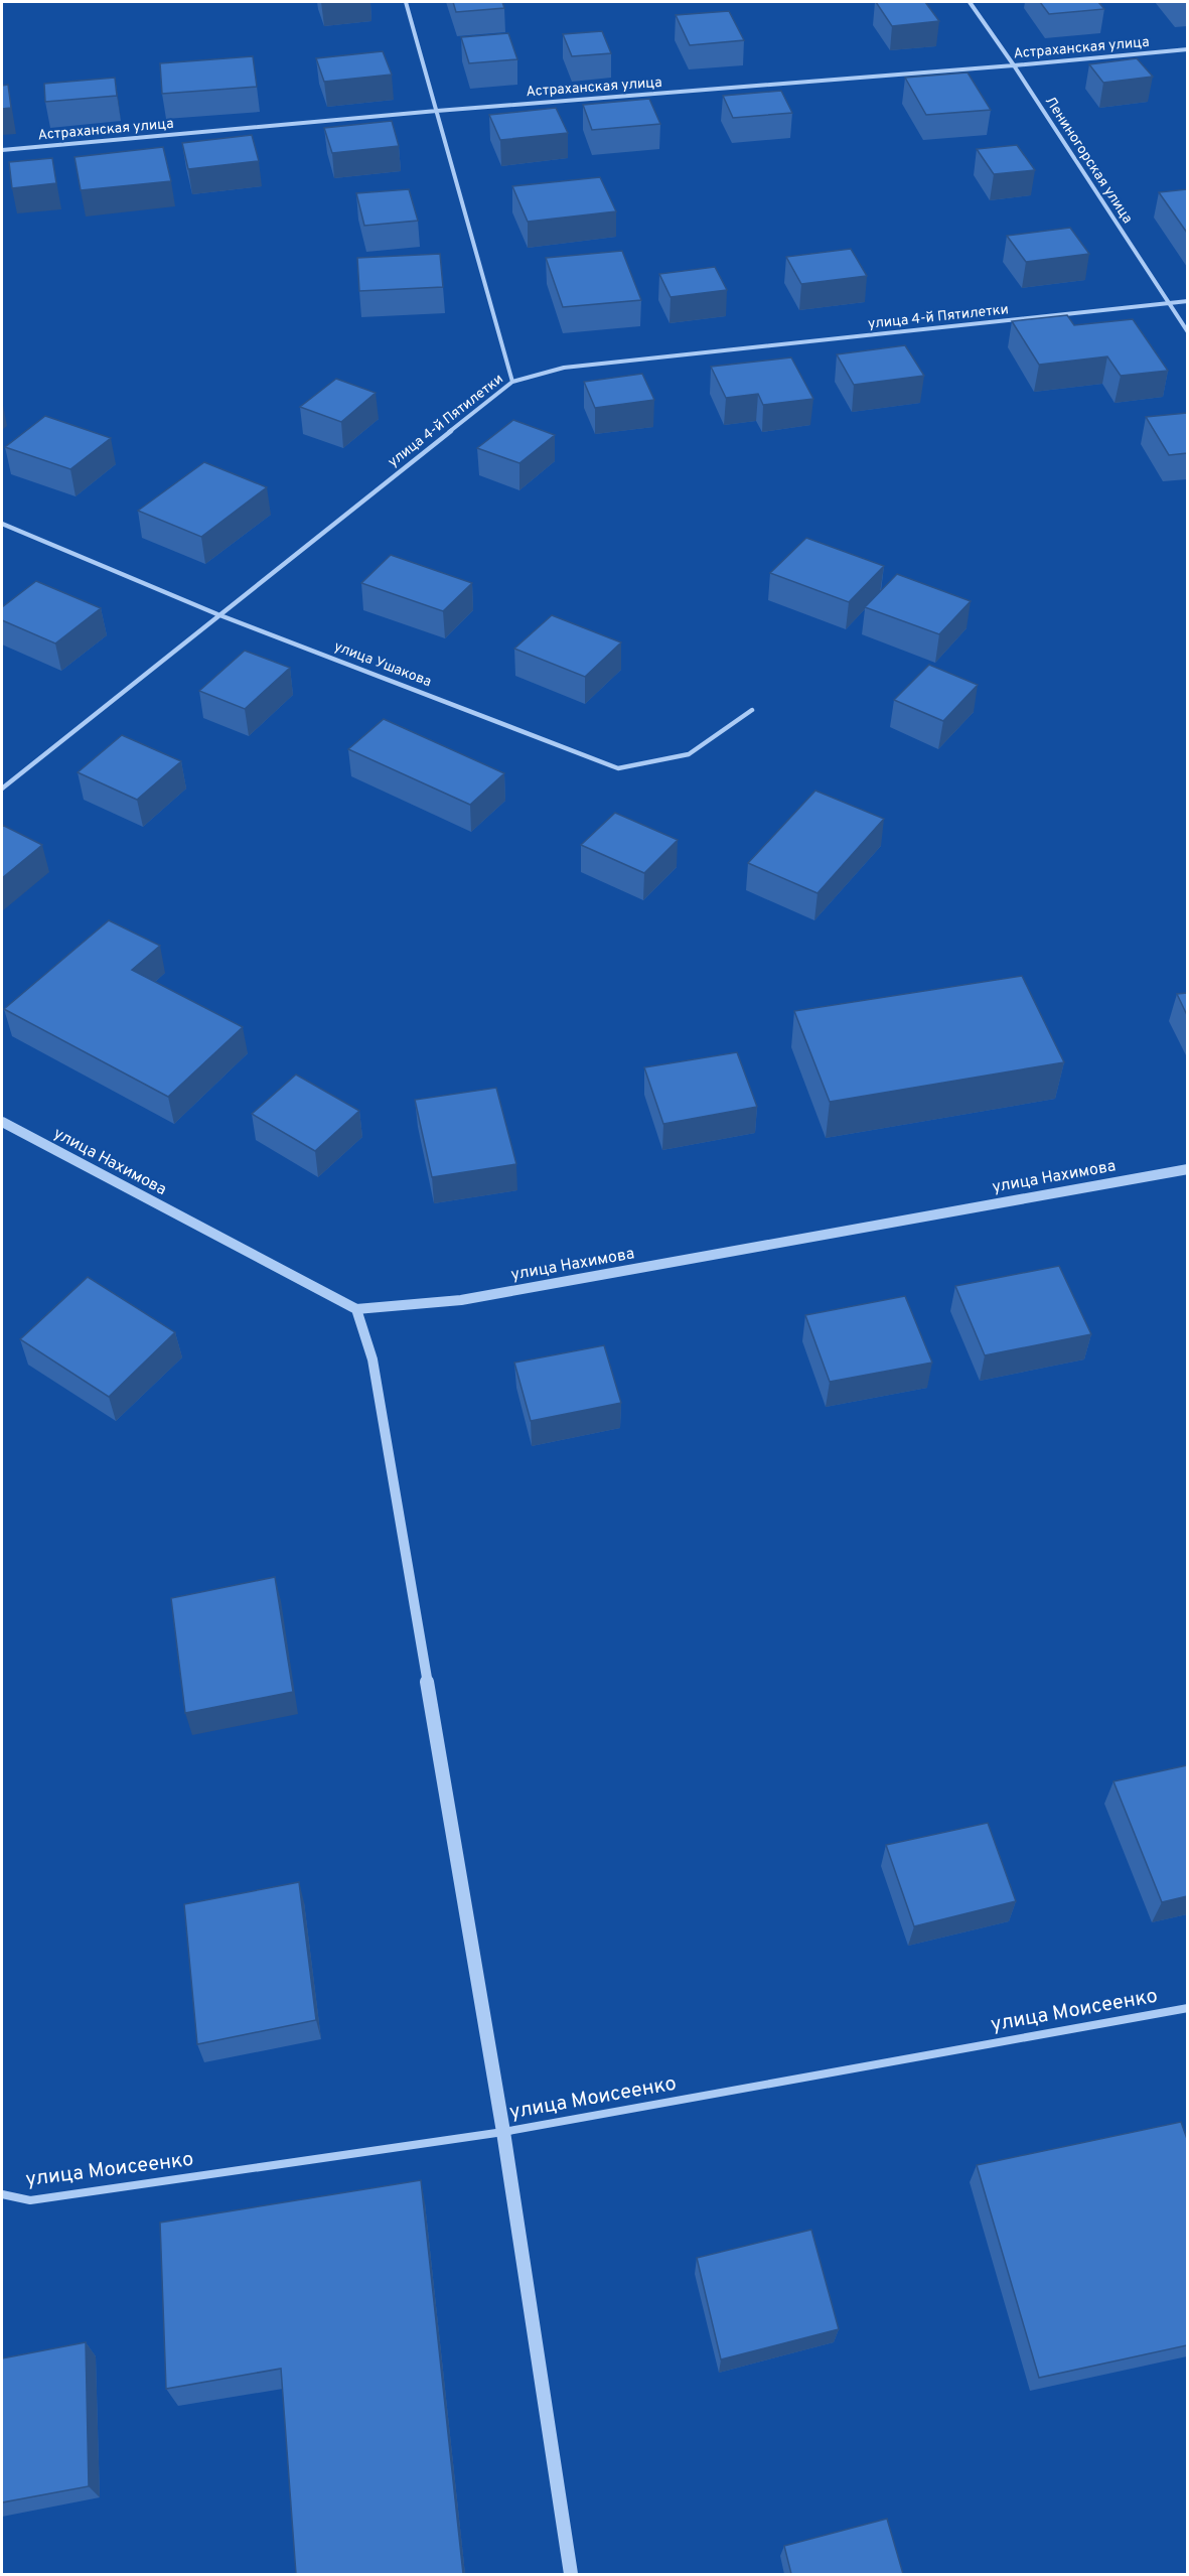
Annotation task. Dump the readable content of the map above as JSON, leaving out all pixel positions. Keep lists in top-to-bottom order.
{
  "streets": {
    "street": [
      "Астраханская улица",
      "Лениногорская улица",
      "улица 4-й Пятилетки",
      "улица Ушакова",
      "улица Нахимова",
      "улица Моисеенко"
    ]
  },
  "crossings": [
    ["Астраханская улица", "Лениногорская улица"],
    ["Лениногорская улица", "улица 4-й Пятилетки"],
    ["улица 4-й Пятилетки", "улица Ушакова"]
  ]
}
